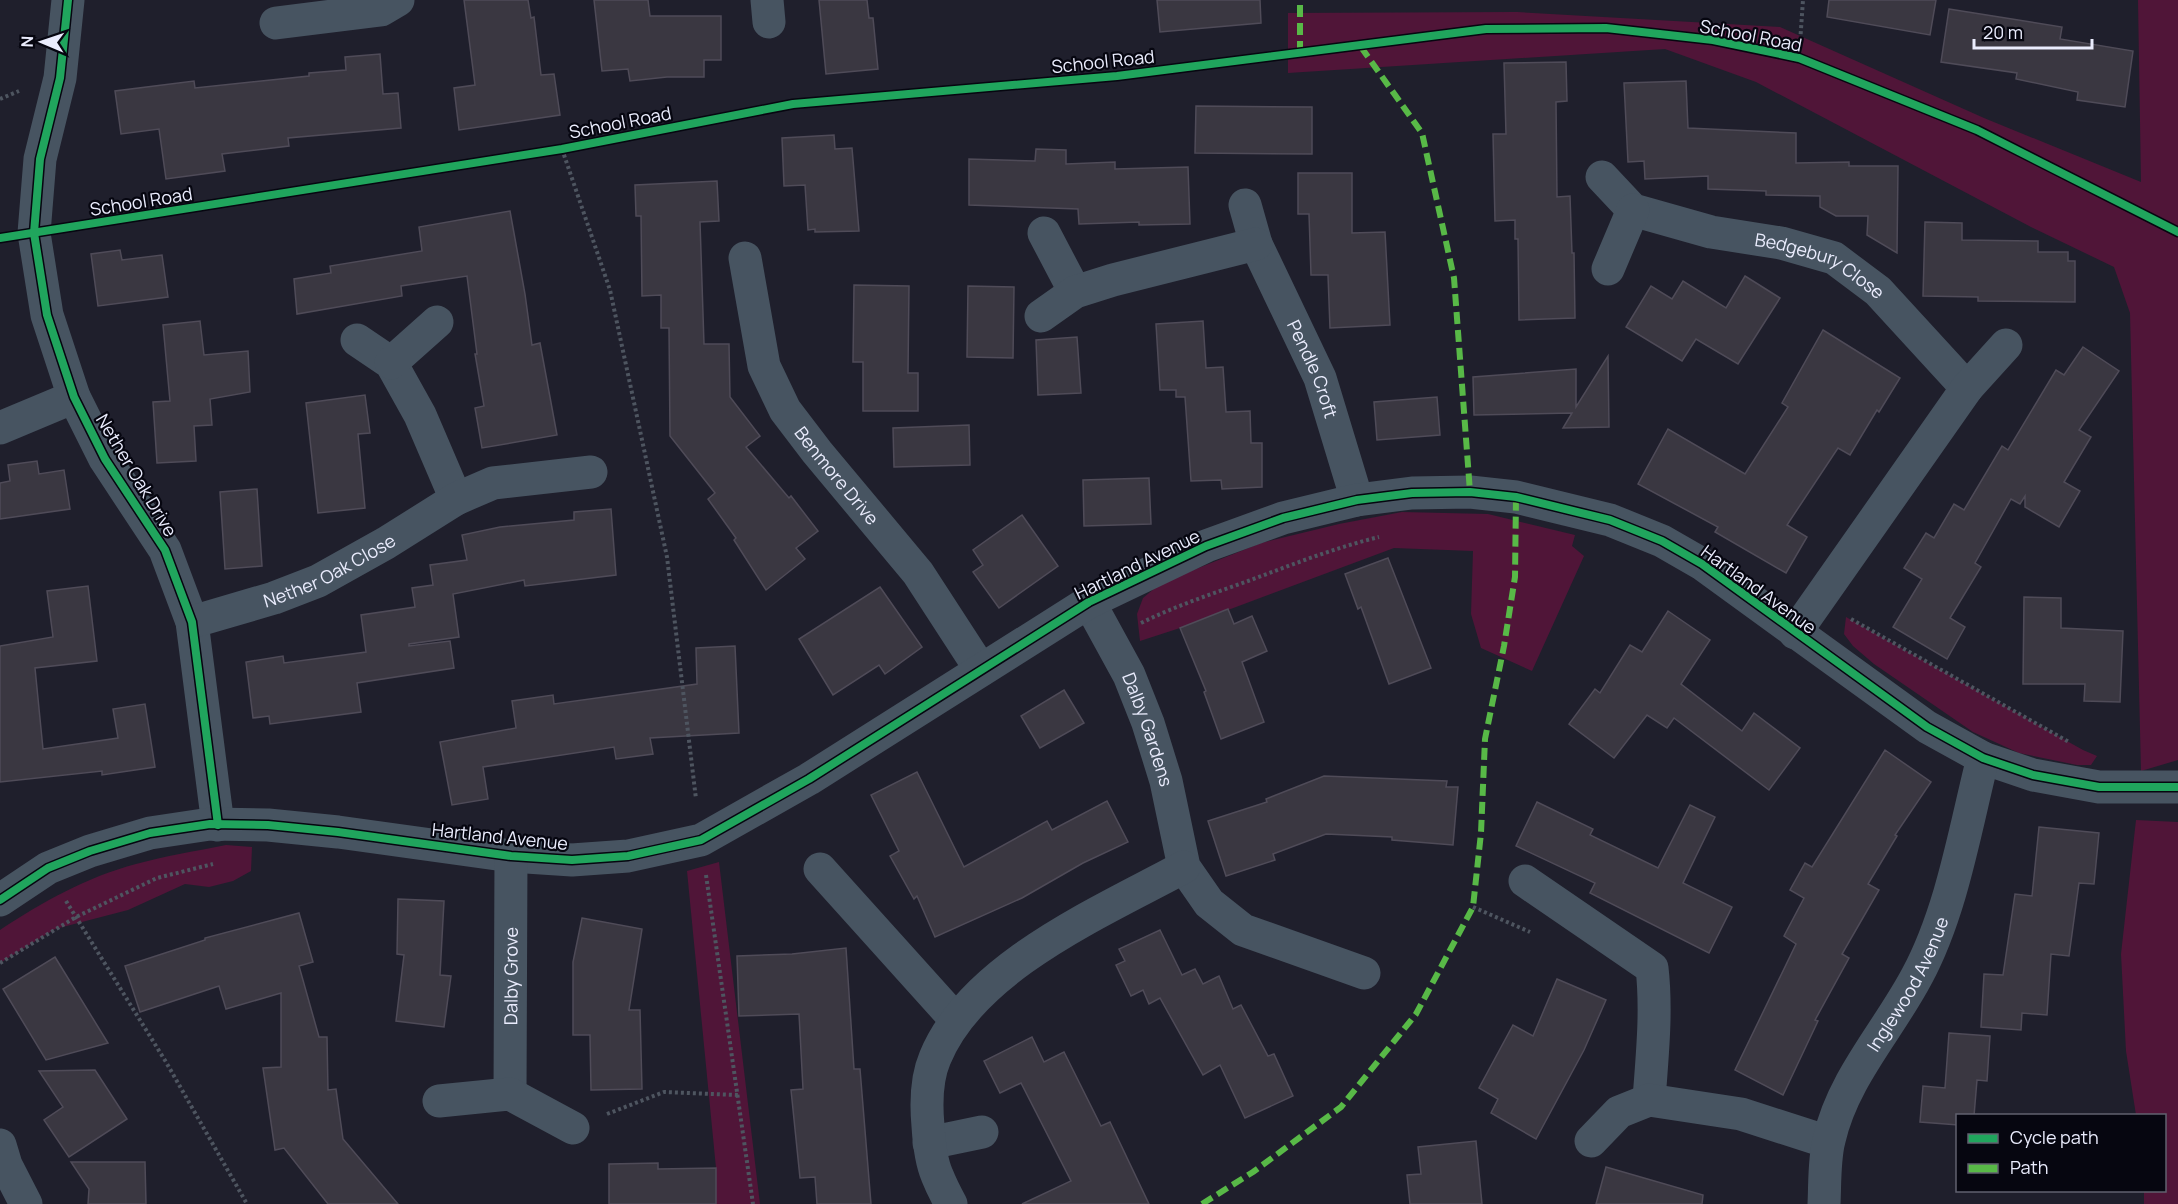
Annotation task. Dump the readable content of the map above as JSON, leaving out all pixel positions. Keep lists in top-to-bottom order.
{
  "streets": {
    "street": [
      "Bedgebury Close",
      "Pendle Croft",
      "Benmore Drive",
      "Nether Oak Drive",
      "Hartland Avenue",
      "Nether Oak Close",
      "Dalby Gardens",
      "Dalby Grove",
      "Inglewood Avenue"
    ],
    "cycle path": ["School Road"]
  },
  "crossings": [
    ["Pendle Croft", "Hartland Avenue"],
    ["Benmore Drive", "Hartland Avenue"],
    ["Nether Oak Drive", "Hartland Avenue"],
    ["Nether Oak Drive", "Nether Oak Close"],
    ["Hartland Avenue", "Dalby Gardens"],
    ["Hartland Avenue", "Dalby Grove"],
    ["Hartland Avenue", "Inglewood Avenue"]
  ],
  "legend": ["Cycle path", "Path"],
  "scale_bar": "20 m",
  "north": "left"
}
